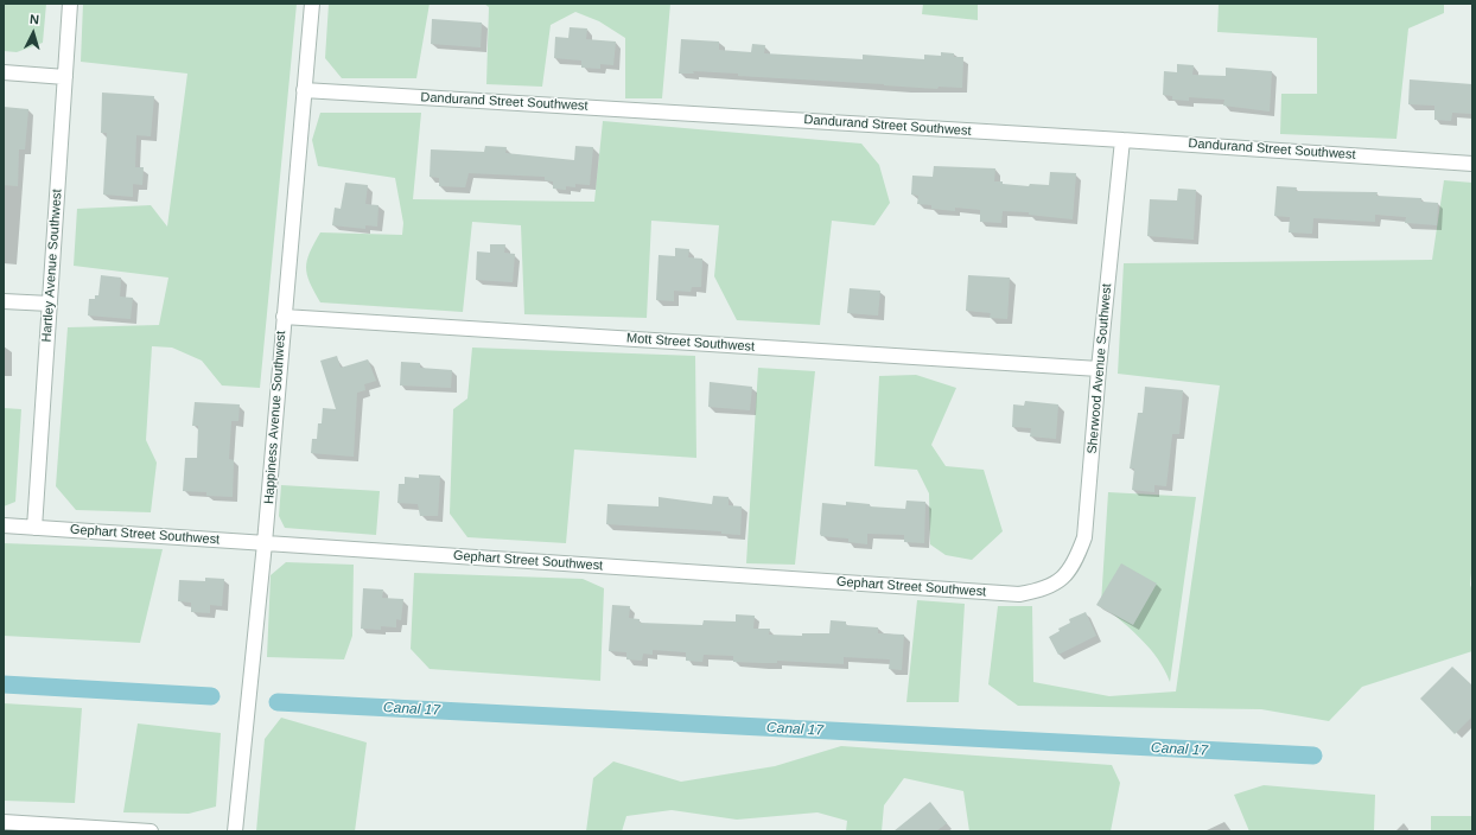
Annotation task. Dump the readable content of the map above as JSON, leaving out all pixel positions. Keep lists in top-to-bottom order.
{
  "streets": {
    "street": [
      "Dandurand Street Southwest",
      "Hartley Avenue Southwest",
      "Mott Street Southwest",
      "Sherwood Avenue Southwest",
      "Happiness Avenue Southwest",
      "Gephart Street Southwest"
    ]
  },
  "crossings": [
    ["Dandurand Street Southwest", "Sherwood Avenue Southwest"],
    ["Dandurand Street Southwest", "Happiness Avenue Southwest"],
    ["Hartley Avenue Southwest", "Gephart Street Southwest"],
    ["Mott Street Southwest", "Sherwood Avenue Southwest"],
    ["Mott Street Southwest", "Happiness Avenue Southwest"],
    ["Sherwood Avenue Southwest", "Gephart Street Southwest"],
    ["Happiness Avenue Southwest", "Gephart Street Southwest"]
  ],
  "water": ["Canal 17"],
  "north": "top"
}
